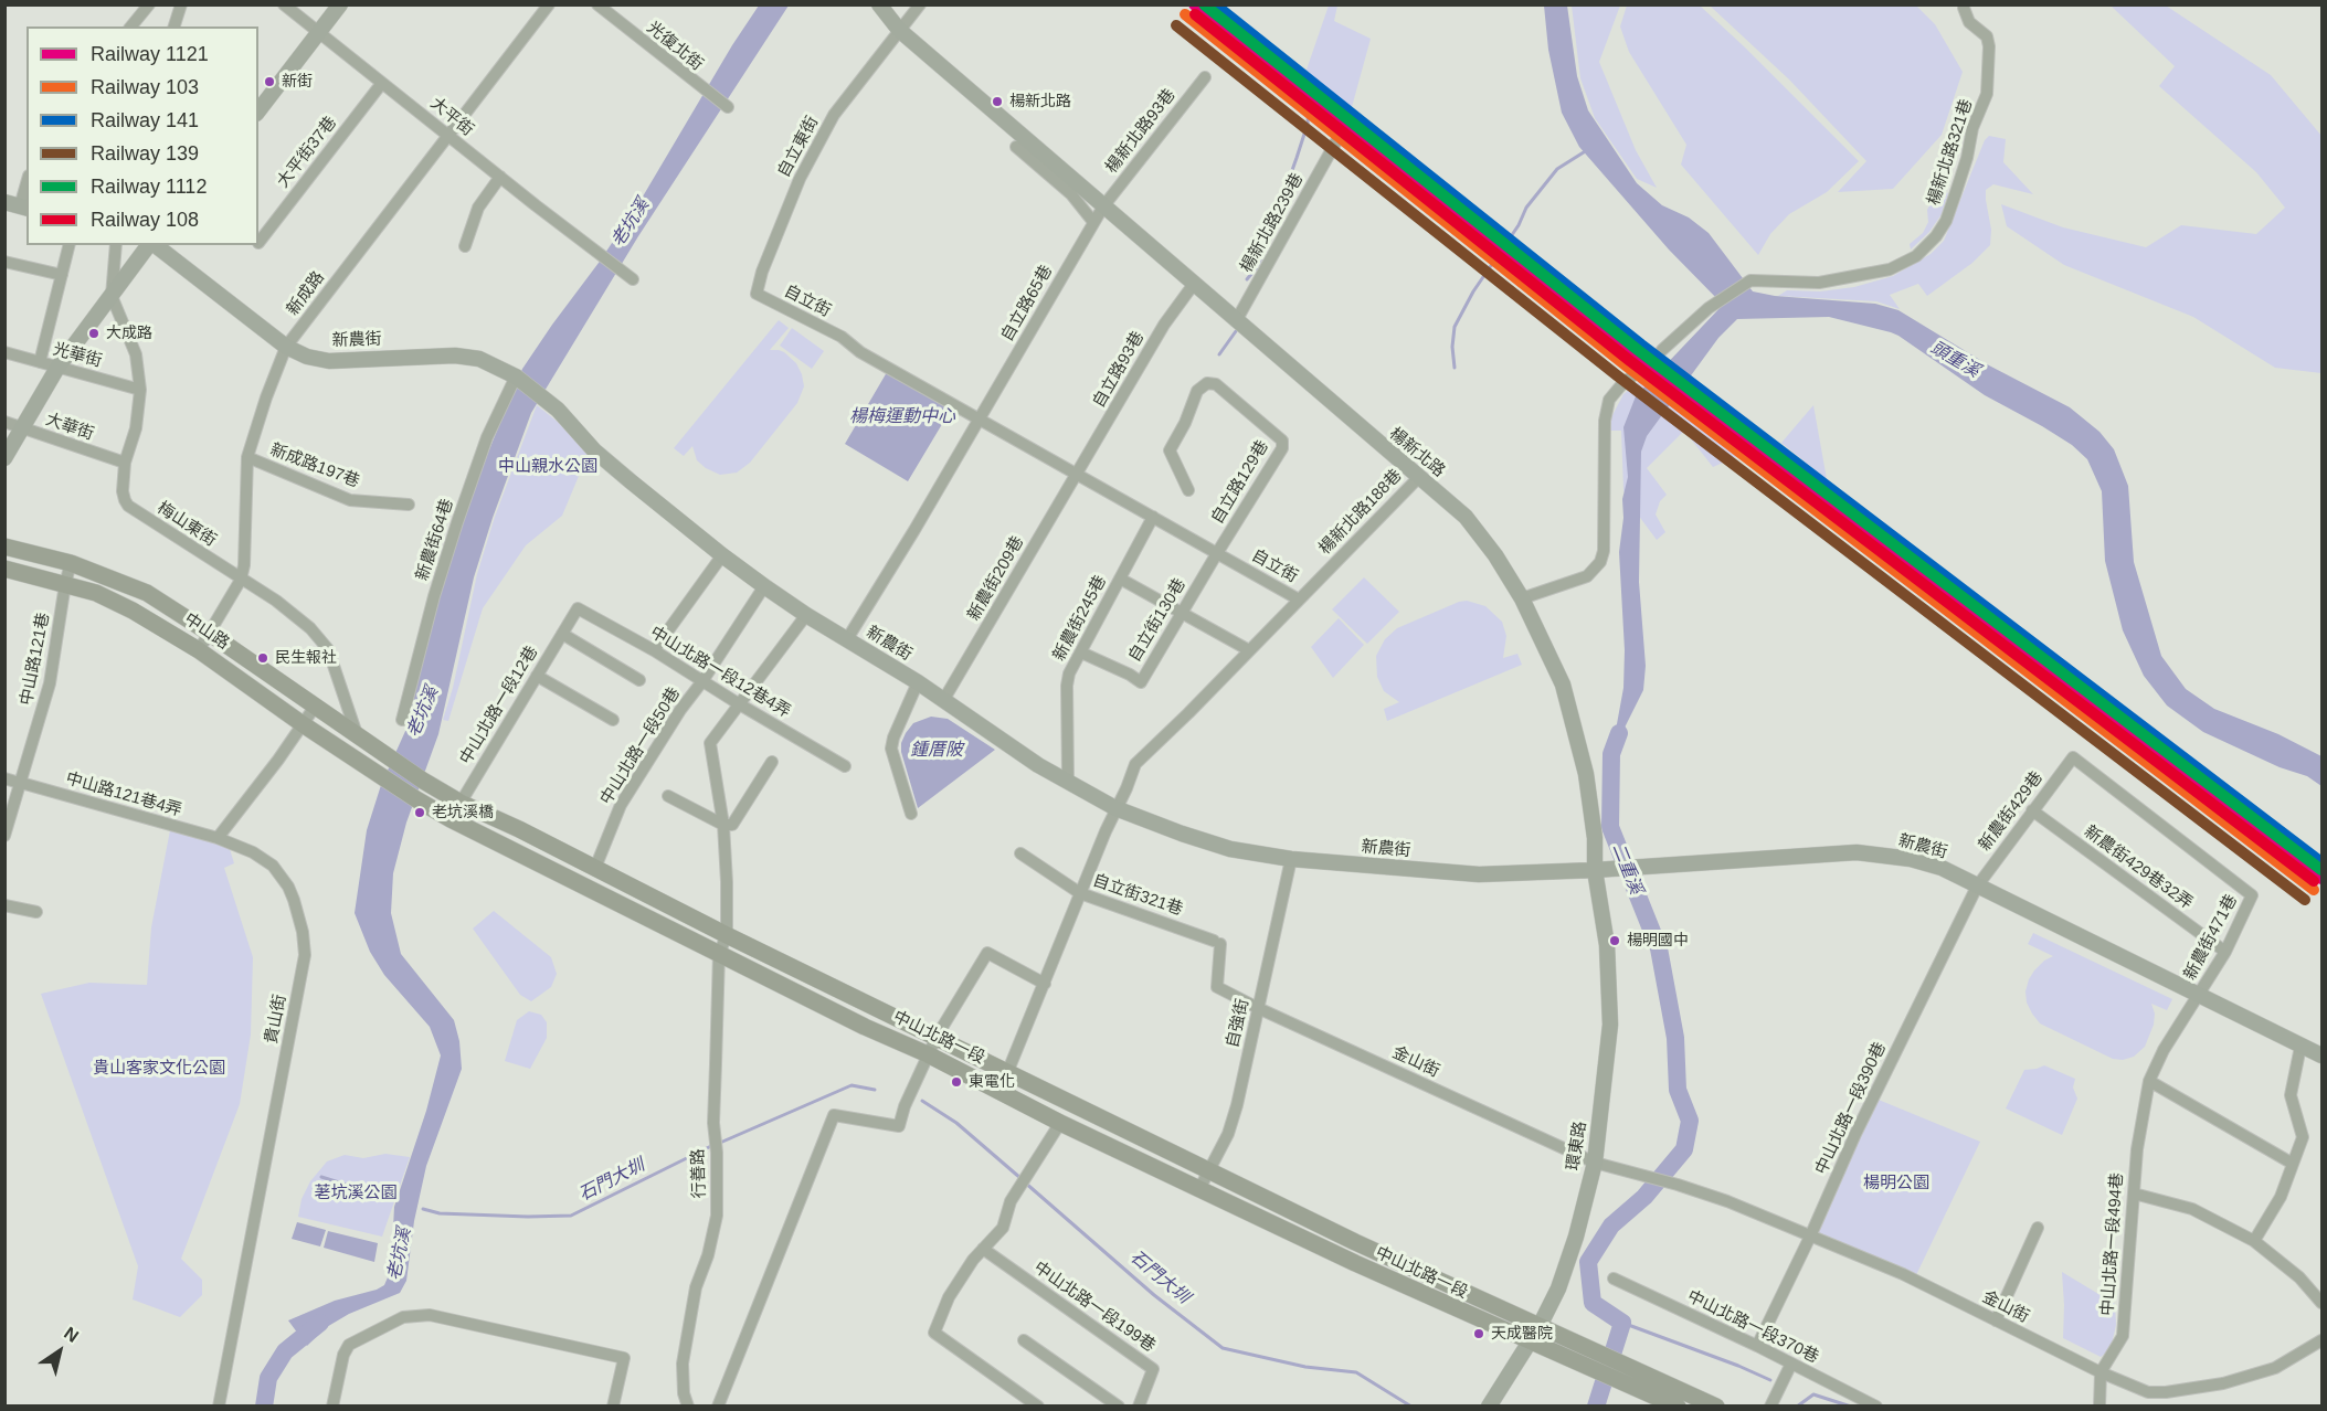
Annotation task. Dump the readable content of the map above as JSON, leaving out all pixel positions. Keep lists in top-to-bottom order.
{
  "streets": {
    "main road": ["中山路", "中山北路一段"],
    "street": [
      "光復北街",
      "大平街",
      "楊新北路93巷",
      "自立東街",
      "大平街37巷",
      "楊新北路321巷",
      "楊新北路239巷",
      "新成路",
      "自立街",
      "自立路65巷",
      "新農街",
      "光華街",
      "自立路93巷",
      "大華街",
      "楊新北路",
      "新成路197巷",
      "自立路129巷",
      "楊新北路188巷",
      "梅山東街",
      "新農街64巷",
      "新農街209巷",
      "新農街245巷",
      "自立街130巷",
      "中山路121巷",
      "中山北路一段12巷4弄",
      "中山北路一段12巷",
      "中山北路一段50巷",
      "中山路121巷4弄",
      "新農街429巷",
      "新農街429巷32弄",
      "自立街321巷",
      "新農街471巷",
      "貴山街",
      "自強街",
      "金山街",
      "中山北路一段390巷",
      "環東路",
      "行善路",
      "中山北路一段494巷",
      "中山北路一段199巷",
      "中山北路一段370巷"
    ]
  },
  "crossings": [
    ["大平街", "大平街37巷"],
    ["大平街", "新成路"],
    ["楊新北路93巷", "自立路65巷"],
    ["楊新北路93巷", "楊新北路"],
    ["自立東街", "自立街"],
    ["自立東街", "楊新北路"],
    ["楊新北路239巷", "楊新北路"],
    ["新成路", "新農街"],
    ["新成路", "新成路197巷"],
    ["新成路", "梅山東街"],
    ["新成路", "中山路"],
    ["自立街", "自立路65巷"],
    ["自立街", "新農街"],
    ["自立街", "自立路93巷"],
    ["自立街", "自立路129巷"],
    ["自立街", "楊新北路188巷"],
    ["自立街", "新農街209巷"],
    ["自立街", "新農街245巷"],
    ["自立街", "自立街130巷"],
    ["自立街", "自立街321巷"],
    ["自立街", "中山北路一段"],
    ["自立路65巷", "新農街"],
    ["自立路65巷", "楊新北路"],
    ["新農街", "楊新北路"],
    ["新農街", "新農街64巷"],
    ["新農街", "新農街209巷"],
    ["新農街", "新農街245巷"],
    ["新農街", "中山北路一段50巷"],
    ["新農街", "新農街429巷"],
    ["新農街", "新農街471巷"],
    ["新農街", "自強街"],
    ["新農街", "中山北路一段390巷"],
    ["新農街", "環東路"],
    ["新農街", "中山北路一段494巷"],
    ["光華街", "梅山東街"],
    ["自立路93巷", "楊新北路"],
    ["自立路93巷", "新農街209巷"],
    ["大華街", "梅山東街"],
    ["楊新北路", "楊新北路188巷"],
    ["楊新北路", "環東路"],
    ["自立路129巷", "自立街130巷"],
    ["梅山東街", "中山路"],
    ["新農街245巷", "自立街130巷"],
    ["中山路", "中山路121巷"],
    ["中山路", "中山北路一段"],
    ["中山路121巷", "中山路121巷4弄"],
    ["中山北路一段12巷4弄", "中山北路一段12巷"],
    ["中山北路一段12巷4弄", "中山北路一段50巷"],
    ["中山北路一段12巷", "中山北路一段"],
    ["中山北路一段50巷", "中山北路一段"],
    ["中山路121巷4弄", "貴山街"],
    ["新農街429巷", "新農街429巷32弄"],
    ["新農街429巷", "新農街471巷"],
    ["新農街429巷", "中山北路一段390巷"],
    ["新農街429巷32弄", "新農街471巷"],
    ["自立街321巷", "金山街"],
    ["新農街471巷", "中山北路一段494巷"],
    ["自強街", "中山北路一段"],
    ["自強街", "金山街"],
    ["中山北路一段", "環東路"],
    ["中山北路一段", "行善路"],
    ["金山街", "中山北路一段390巷"],
    ["金山街", "環東路"],
    ["金山街", "中山北路一段494巷"],
    ["中山北路一段390巷", "中山北路一段370巷"]
  ],
  "water": [
    "老坑溪",
    "頭重溪",
    "楊梅運動中心",
    "鍾厝陂",
    "二重溪",
    "石門大圳"
  ],
  "parks": [
    "中山親水公園",
    "貴山客家文化公園",
    "楊明公園",
    "荖坑溪公園"
  ],
  "places": [
    "新街",
    "楊新北路",
    "大成路",
    "民生報社",
    "老坑溪橋",
    "楊明國中",
    "東電化",
    "天成醫院"
  ],
  "lines": [
    "rail line 1121",
    "rail line 141",
    "rail line 1112",
    "rail line 103",
    "rail line 108",
    "rail line 139"
  ],
  "legend": [
    "Railway 1121",
    "Railway 103",
    "Railway 141",
    "Railway 139",
    "Railway 1112",
    "Railway 108"
  ],
  "north": "top right"
}
